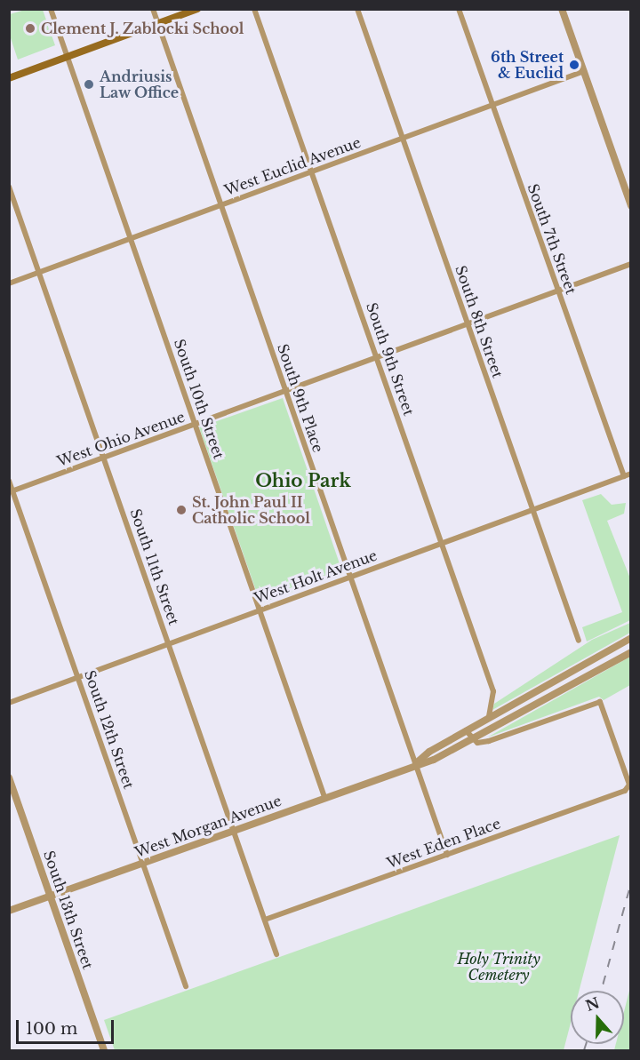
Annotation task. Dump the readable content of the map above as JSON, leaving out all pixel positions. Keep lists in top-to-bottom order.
{
  "streets": {
    "street": [
      "West Euclid Avenue",
      "South 7th Street",
      "South 8th Street",
      "South 9th Street",
      "South 9th Place",
      "South 10th Street",
      "West Ohio Avenue",
      "South 11th Street",
      "West Holt Avenue",
      "South 12th Street",
      "West Morgan Avenue",
      "West Eden Place",
      "South 13th Street"
    ]
  },
  "crossings": [
    ["West Euclid Avenue", "South 7th Street"],
    ["West Euclid Avenue", "South 8th Street"],
    ["West Euclid Avenue", "South 9th Street"],
    ["West Euclid Avenue", "South 9th Place"],
    ["West Euclid Avenue", "South 10th Street"],
    ["West Euclid Avenue", "South 11th Street"],
    ["South 7th Street", "West Ohio Avenue"],
    ["South 7th Street", "West Holt Avenue"],
    ["South 8th Street", "West Ohio Avenue"],
    ["South 8th Street", "West Holt Avenue"],
    ["South 9th Street", "West Ohio Avenue"],
    ["South 9th Street", "West Holt Avenue"],
    ["South 9th Street", "West Morgan Avenue"],
    ["South 9th Place", "West Ohio Avenue"],
    ["South 9th Place", "West Holt Avenue"],
    ["South 9th Place", "West Morgan Avenue"],
    ["South 9th Place", "West Eden Place"],
    ["South 10th Street", "West Ohio Avenue"],
    ["South 10th Street", "West Holt Avenue"],
    ["South 10th Street", "West Morgan Avenue"],
    ["West Ohio Avenue", "South 11th Street"],
    ["West Ohio Avenue", "South 12th Street"],
    ["South 11th Street", "West Holt Avenue"],
    ["South 11th Street", "West Morgan Avenue"],
    ["South 11th Street", "West Eden Place"],
    ["West Holt Avenue", "South 12th Street"],
    ["South 12th Street", "West Morgan Avenue"],
    ["West Morgan Avenue", "West Eden Place"],
    ["West Morgan Avenue", "South 13th Street"]
  ],
  "districts": ["Ohio Park"],
  "parks": ["Holy Trinity Cemetery"],
  "places": [
    "Clement J. Zablocki School",
    "6th Street & Euclid",
    "Andriusis Law Office",
    "St. John Paul II Catholic School"
  ],
  "scale_bar": "100 m",
  "north": "top"
}
